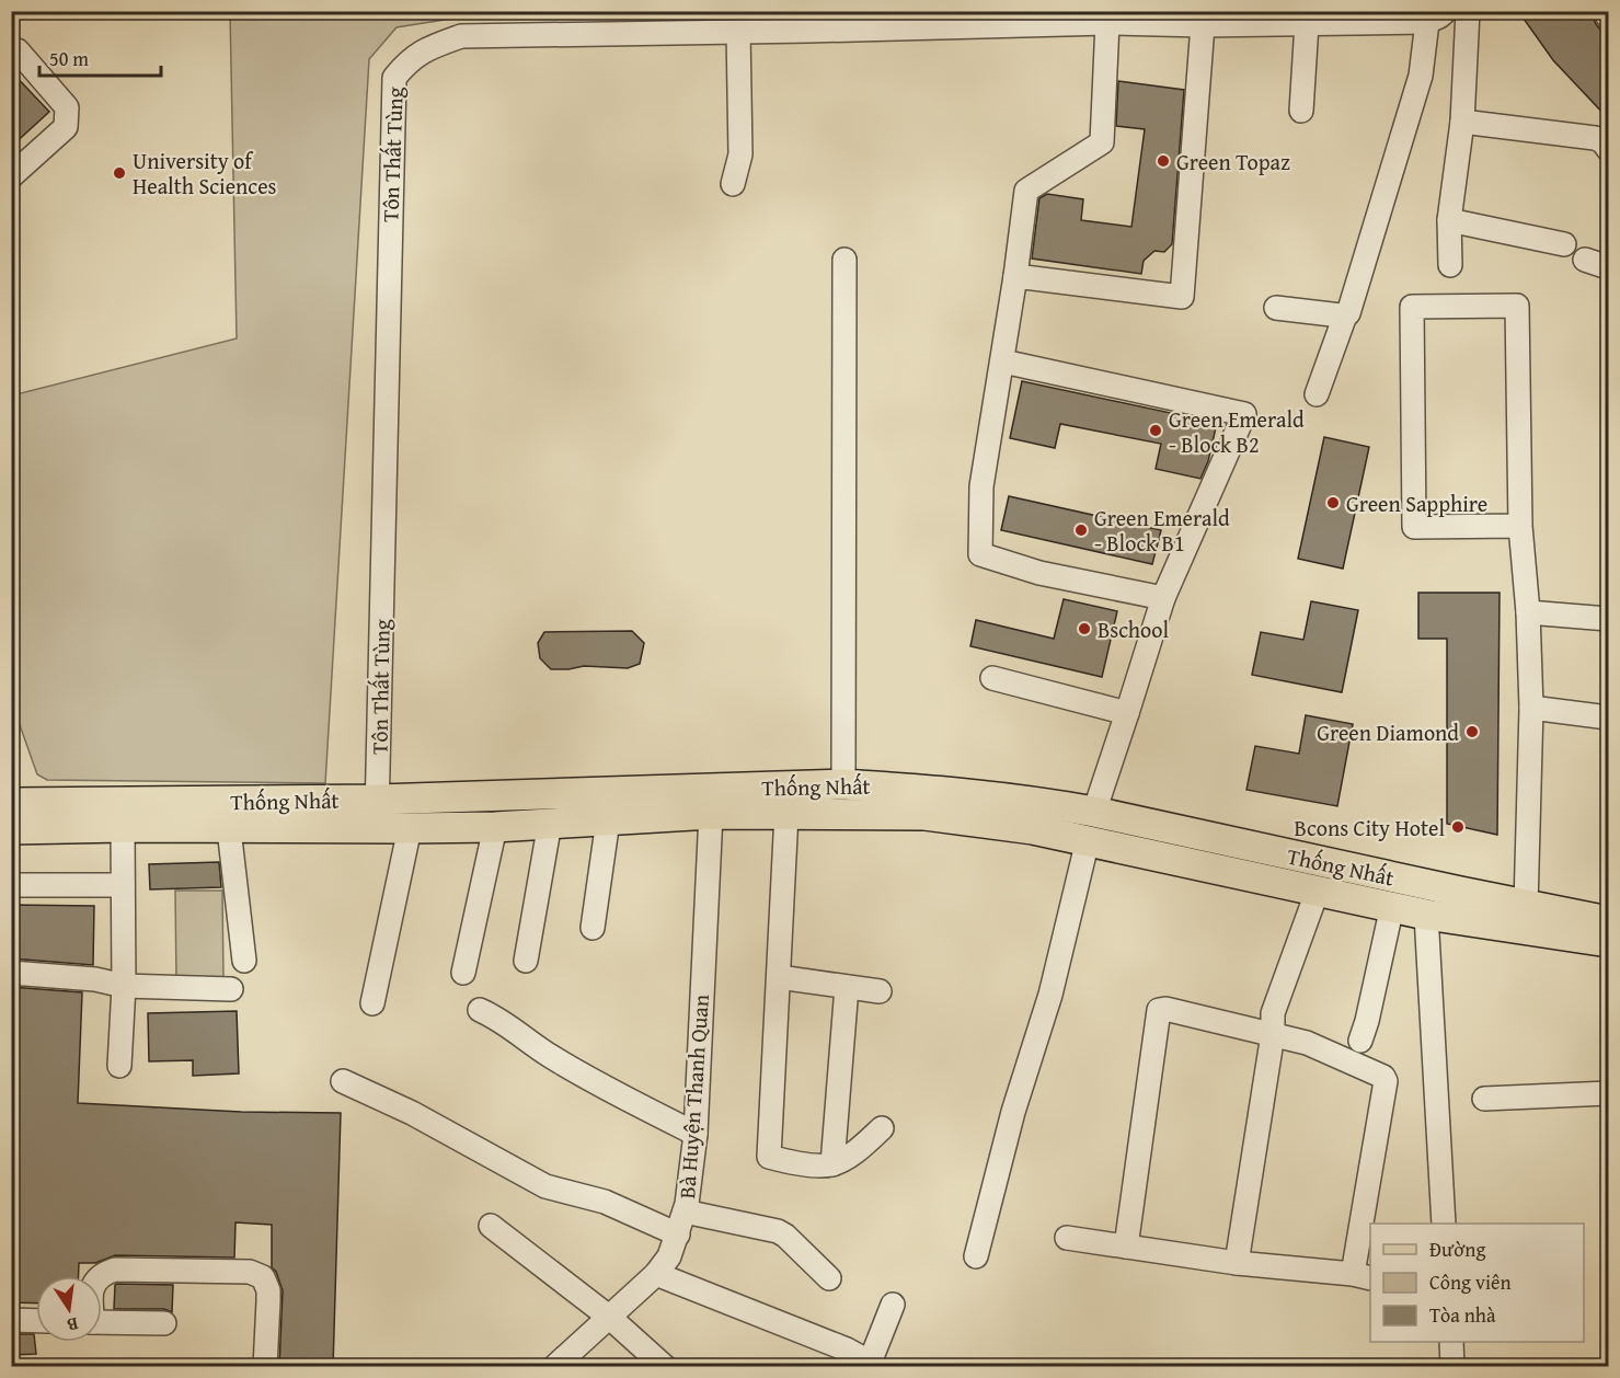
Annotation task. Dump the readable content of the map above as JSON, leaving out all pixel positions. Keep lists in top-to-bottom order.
{
  "streets": {
    "main road": ["Thống Nhất"],
    "street": ["Tôn Thất Tùng", "Bà Huyện Thanh Quan"]
  },
  "crossings": [
    ["Tôn Thất Tùng", "Thống Nhất"],
    ["Thống Nhất", "Bà Huyện Thanh Quan"]
  ],
  "places": [
    "Green Topaz",
    "University of Health Sciences",
    "Green Emerald - Block B2",
    "Green Sapphire",
    "Green Emerald - Block B1",
    "Bschool",
    "Green Diamond",
    "Bcons City Hotel"
  ],
  "legend": ["Đường", "Công viên", "Tòa nhà"],
  "scale_bar": "50 m",
  "north": "bottom"
}
